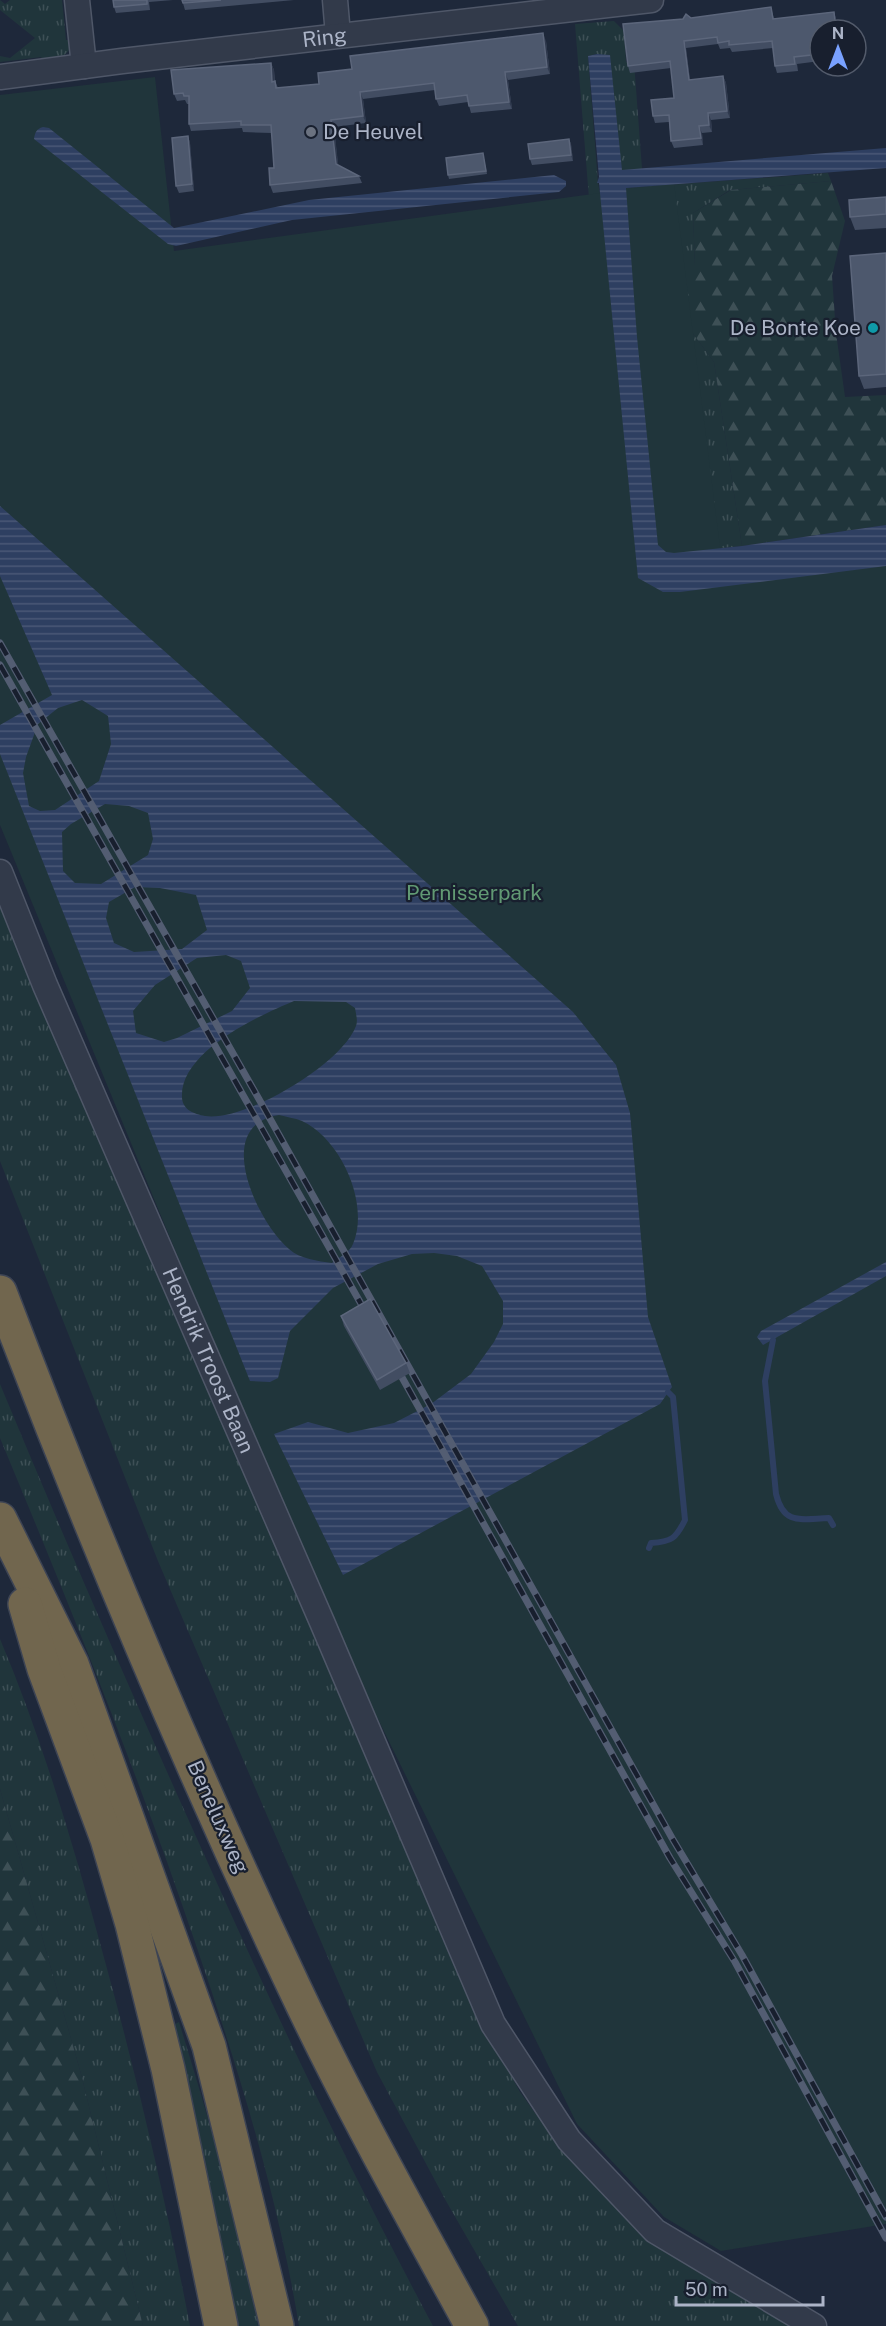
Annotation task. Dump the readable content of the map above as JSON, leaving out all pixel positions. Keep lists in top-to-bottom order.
{
  "streets": {
    "highway": ["Beneluxweg"],
    "street": ["Ring", "Hendrik Troost Baan"]
  },
  "parks": ["Pernisserpark"],
  "places": ["De Heuvel", "De Bonte Koe"],
  "scale_bar": "50 m",
  "north": "top"
}
